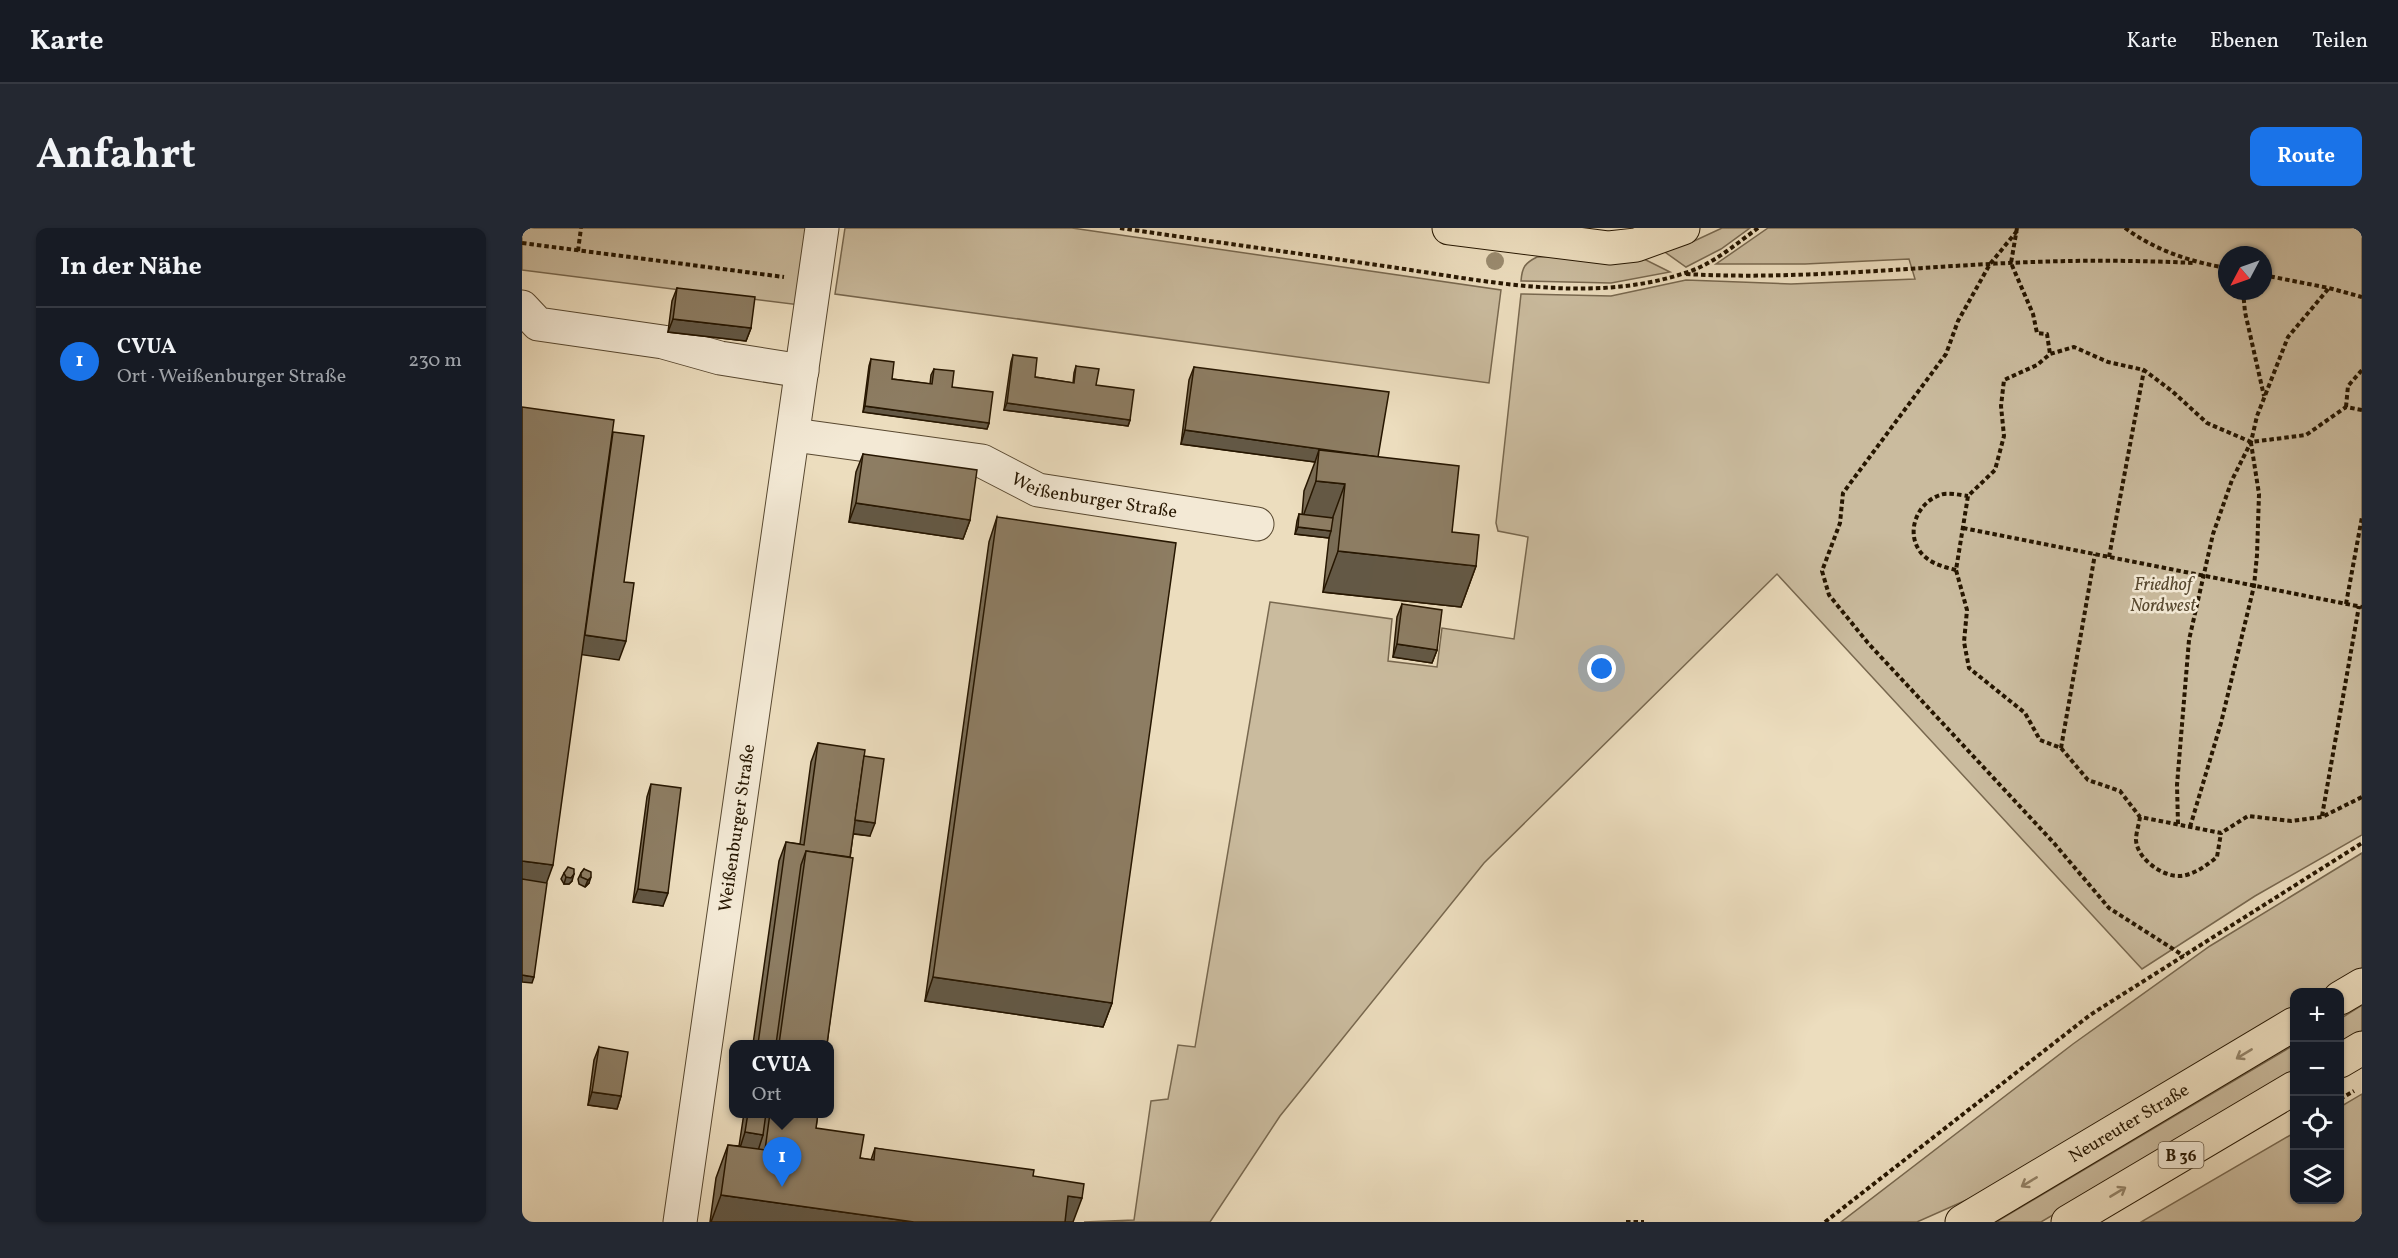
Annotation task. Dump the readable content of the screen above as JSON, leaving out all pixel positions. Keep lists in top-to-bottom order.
{
  "streets": {
    "main road": ["Neureuter Straße", "B 36"],
    "street": ["Weißenburger Straße"]
  },
  "parks": ["Friedhof Nordwest"],
  "north": "bottom left",
  "page": {
    "header": "Karte",
    "nav": ["Karte", "Ebenen", "Teilen"],
    "title": "Anfahrt",
    "buttons": "Route",
    "heading": "In der Nähe",
    "list": [
      {
        "mark": "1",
        "name": "CVUA",
        "note": "Ort · Weißenburger Straße",
        "value": "230 m"
      }
    ],
    "map_buttons": ["+", "−"],
    "popup": ["CVUA", "Ort"],
    "pins": "1"
  }
}
